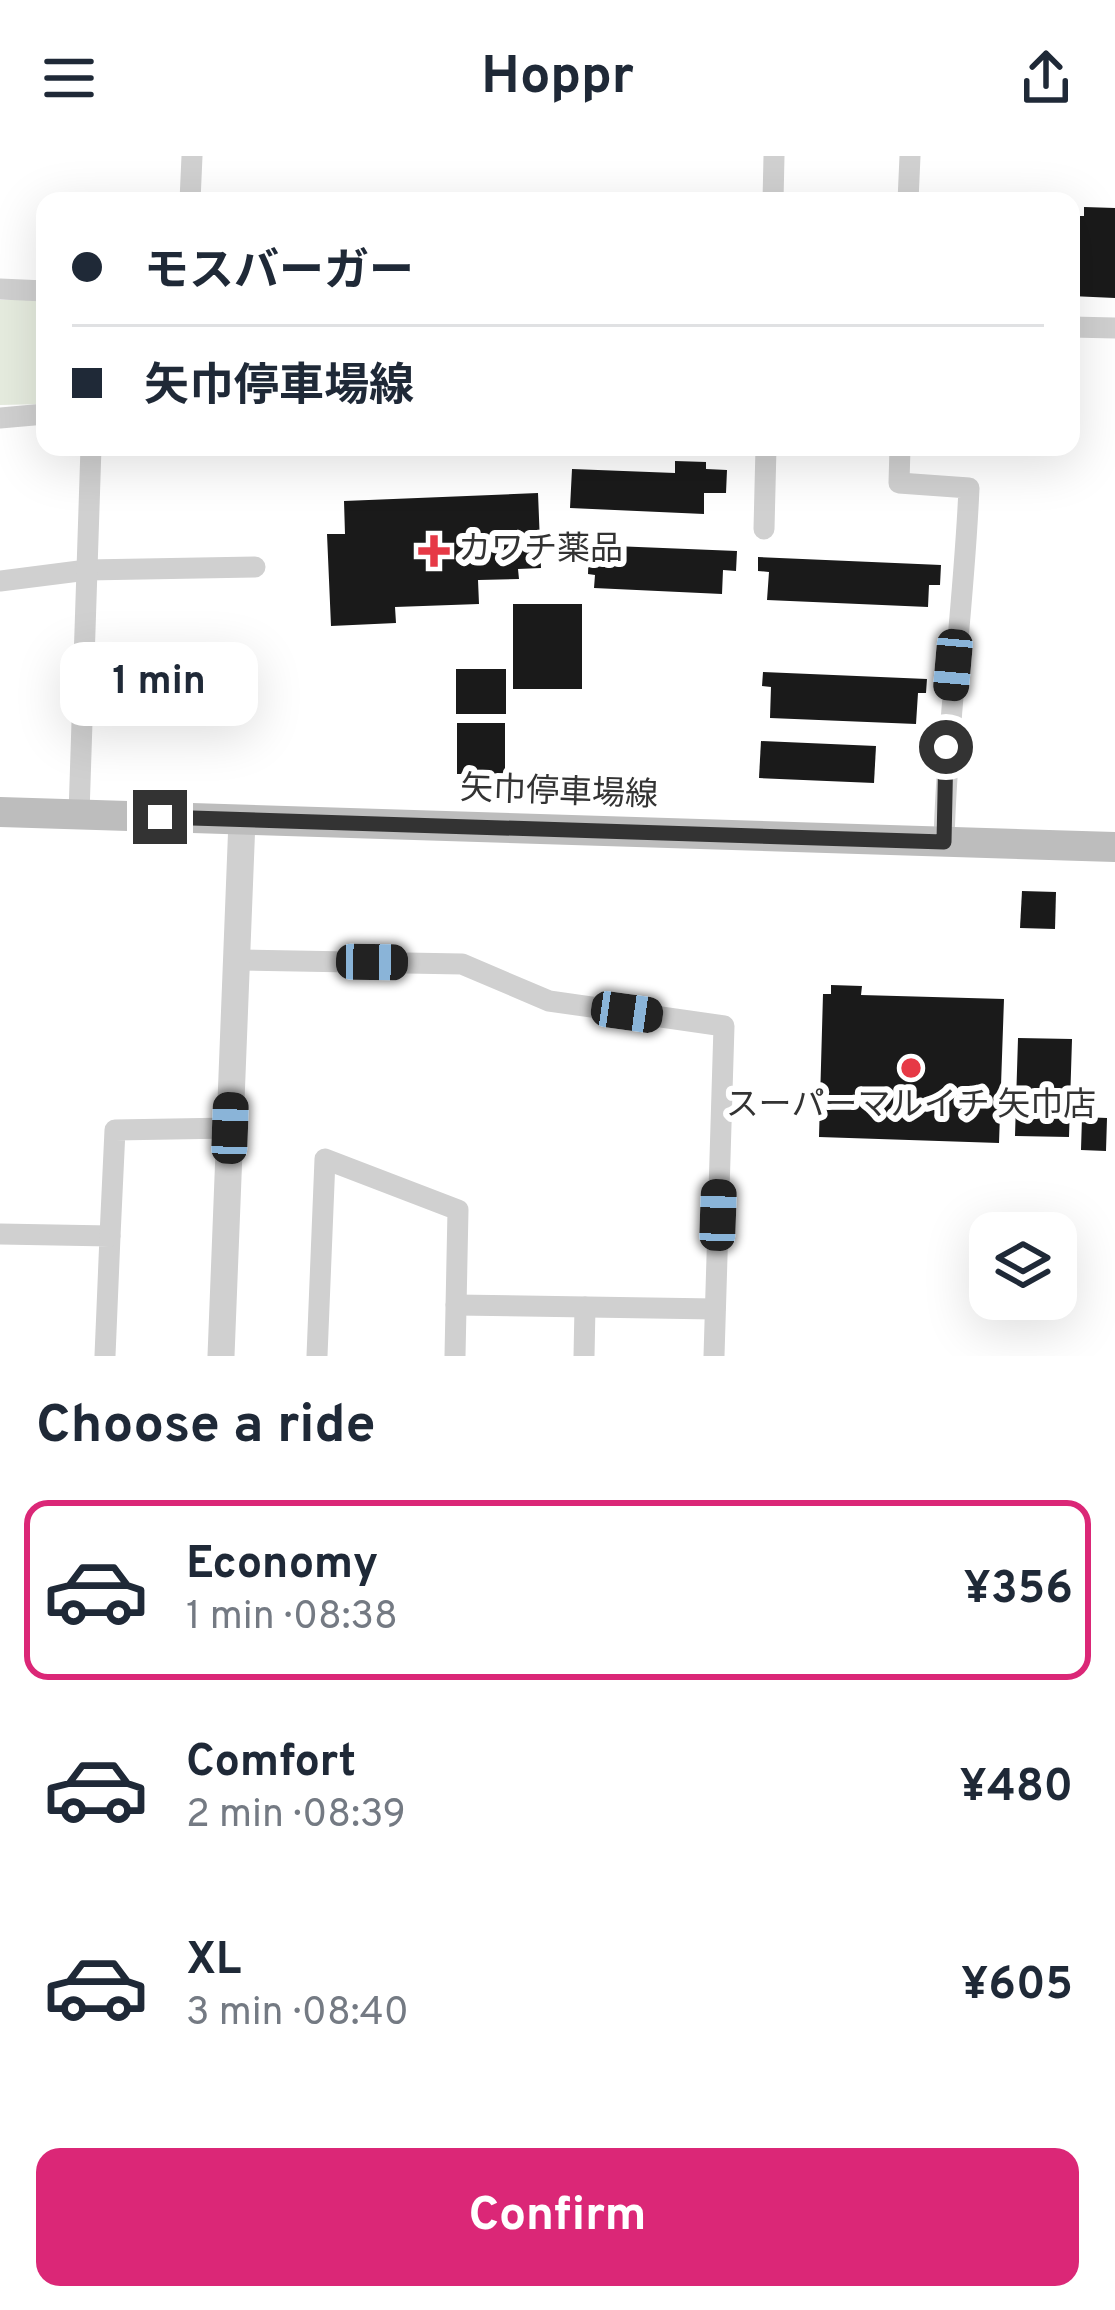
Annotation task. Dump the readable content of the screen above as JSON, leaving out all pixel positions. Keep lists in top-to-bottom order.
{
  "streets": {
    "main road": ["矢巾停車場線"]
  },
  "places": {
    "health": ["カワチ薬品"],
    "other": ["スーパーマルイチ 矢巾店"]
  },
  "page": {
    "header": "Hoppr",
    "banner": ["モスバーガー", "矢巾停車場線"],
    "bubble": "1 min",
    "heading": "Choose a ride",
    "list": [
      {
        "name": "Economy",
        "note": "1 min · 08:38",
        "value": "¥356"
      },
      {
        "name": "Comfort",
        "note": "2 min · 08:39",
        "value": "¥480"
      },
      {
        "name": "XL",
        "note": "3 min · 08:40",
        "value": "¥605"
      }
    ],
    "buttons": "Confirm"
  }
}
